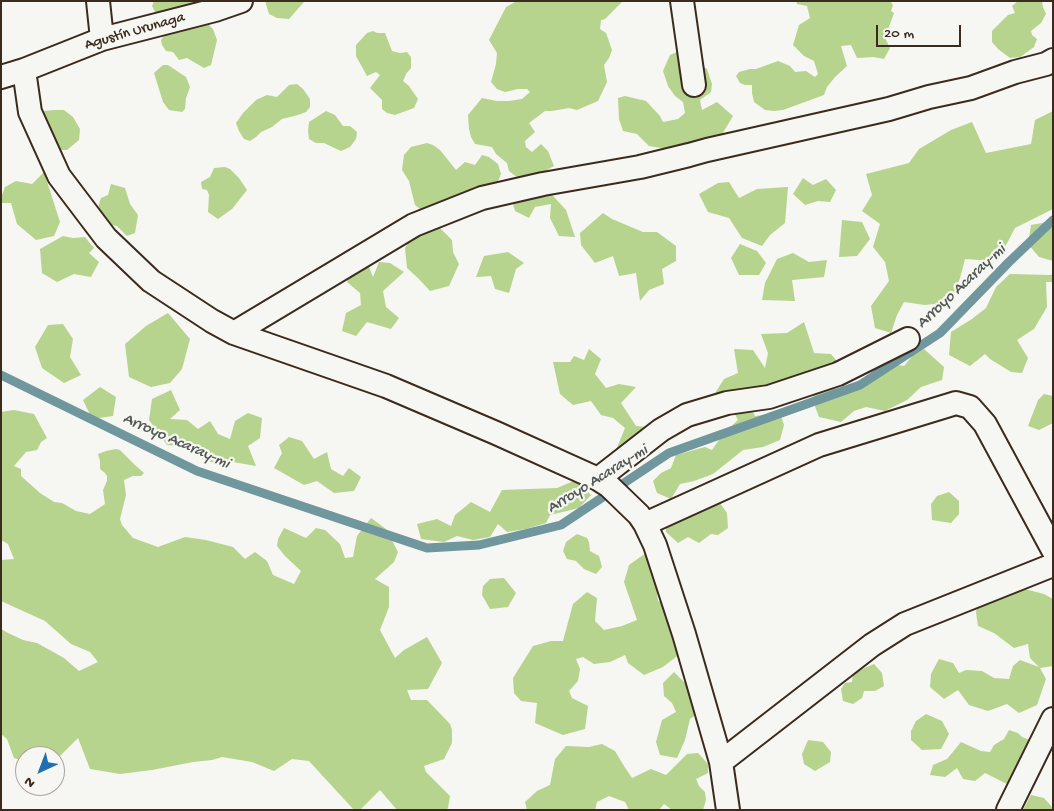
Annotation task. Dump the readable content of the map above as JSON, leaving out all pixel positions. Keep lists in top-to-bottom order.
{
  "streets": {
    "street": ["Agustín Urunaga"]
  },
  "water": ["Arroyo Acaray-mi"],
  "scale_bar": "20 m",
  "north": "bottom left"
}
